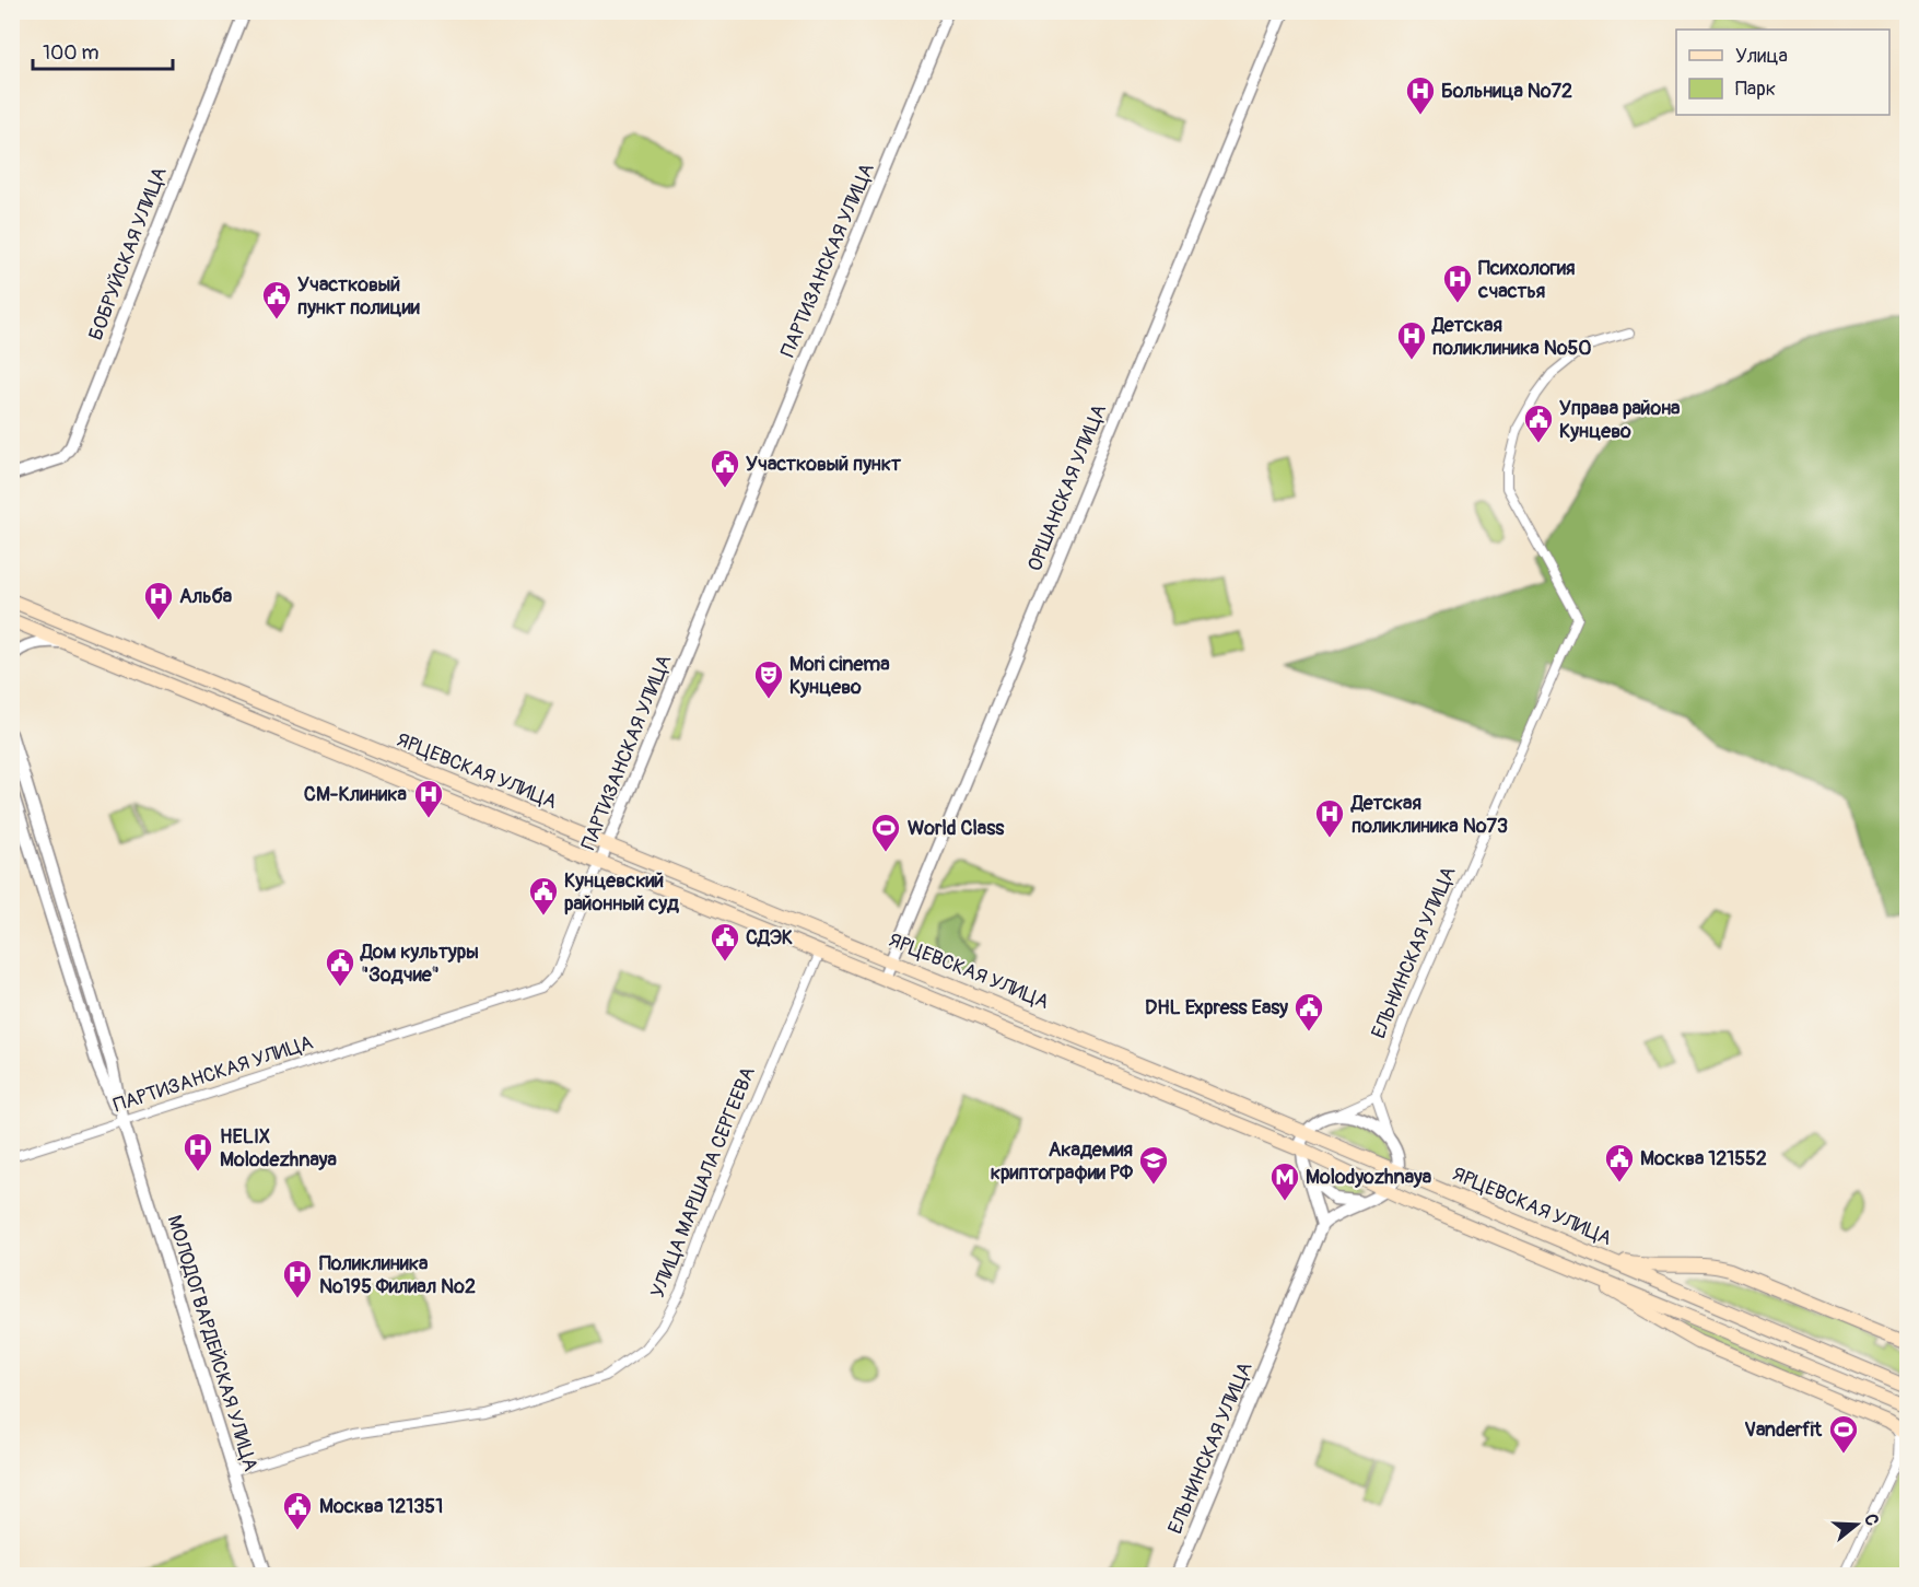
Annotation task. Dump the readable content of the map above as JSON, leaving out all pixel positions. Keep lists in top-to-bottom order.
{
  "streets": {
    "main road": ["ЯРЦЕВСКАЯ УЛИЦА"],
    "street": [
      "БОБРУЙСКАЯ УЛИЦА",
      "ПАРТИЗАНСКАЯ УЛИЦА",
      "ОРШАНСКАЯ УЛИЦА",
      "ЕЛЬНИНСКАЯ УЛИЦА",
      "УЛИЦА МАРШАЛА СЕРГЕЕВА",
      "МОЛОДОГВАРДЕЙСКАЯ УЛИЦА"
    ]
  },
  "crossings": [
    ["ПАРТИЗАНСКАЯ УЛИЦА", "ЯРЦЕВСКАЯ УЛИЦА"],
    ["ПАРТИЗАНСКАЯ УЛИЦА", "МОЛОДОГВАРДЕЙСКАЯ УЛИЦА"],
    ["ОРШАНСКАЯ УЛИЦА", "ЯРЦЕВСКАЯ УЛИЦА"],
    ["ЯРЦЕВСКАЯ УЛИЦА", "УЛИЦА МАРШАЛА СЕРГЕЕВА"],
    ["УЛИЦА МАРШАЛА СЕРГЕЕВА", "МОЛОДОГВАРДЕЙСКАЯ УЛИЦА"]
  ],
  "places": {
    "hospital": [
      "Больница №72",
      "Психология счастья",
      "Детская поликлиника №50",
      "Альба",
      "СМ-Клиника",
      "Детская поликлиника №73",
      "HELIX Molodezhnaya",
      "Поликлиника №195 Филиал №2"
    ],
    "public building": [
      "Участковый пункт полиции",
      "Управа района Кунцево",
      "Участковый пункт",
      "Кунцевский районный суд",
      "СДЭК",
      "Дом культуры \"Зодчие\"",
      "DHL Express Easy",
      "Москва 121552",
      "Москва 121351"
    ],
    "theatre": ["Mori cinema Кунцево"],
    "sports": ["World Class", "Vanderfit"],
    "school or university": ["Академия криптографии РФ"],
    "metro station": ["Molodyozhnaya"]
  },
  "legend": ["Улица", "Парк"],
  "scale_bar": "100 m",
  "north": "right"
}
